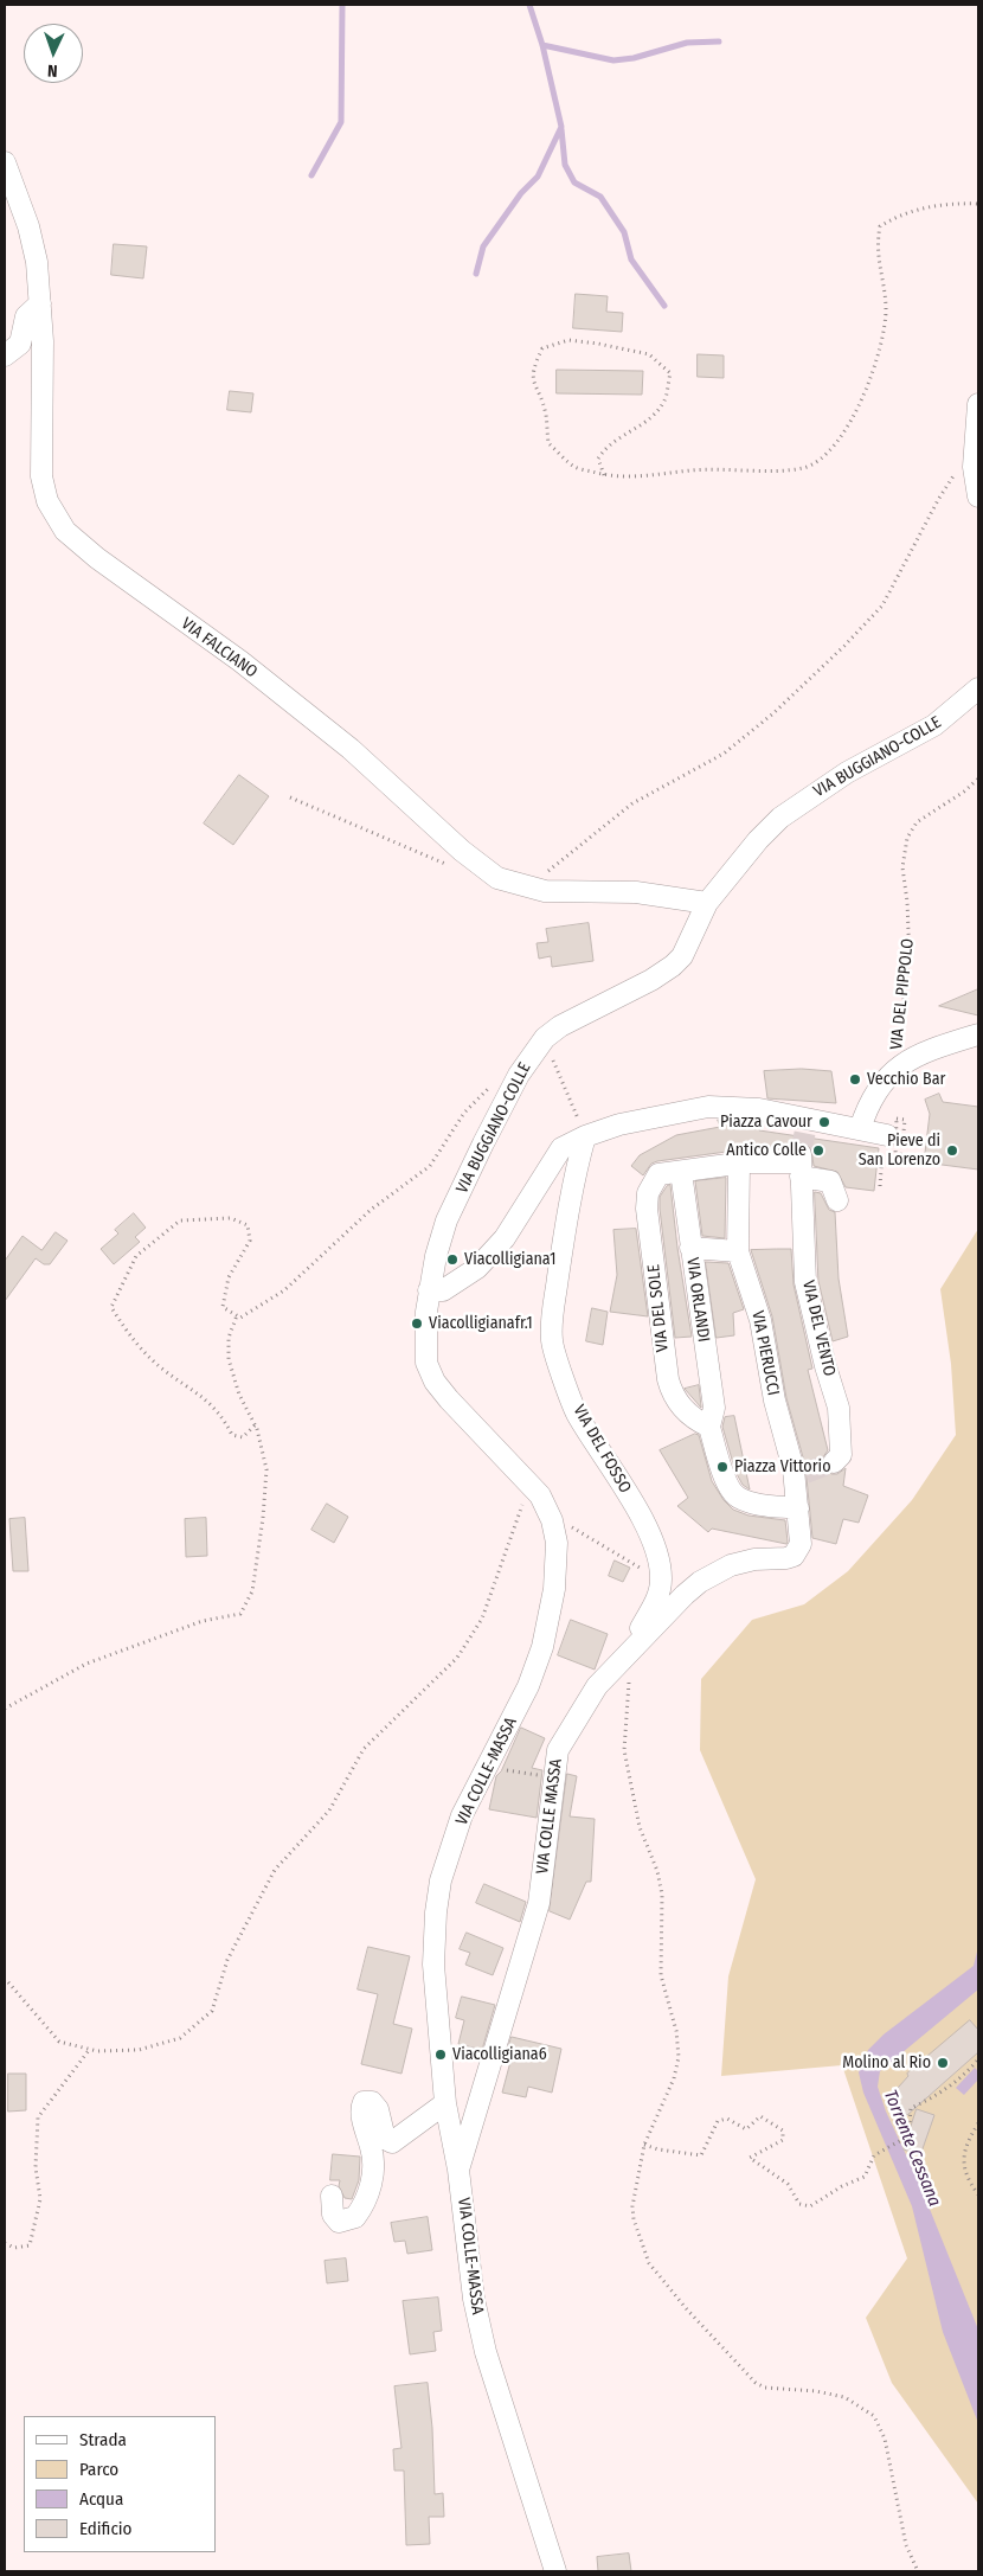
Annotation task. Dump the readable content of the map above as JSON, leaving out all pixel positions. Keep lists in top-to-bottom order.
{
  "streets": {
    "street": [
      "VIA FALCIANO",
      "VIA BUGGIANO-COLLE",
      "VIA DEL PIPPOLO",
      "VIA ORLANDI",
      "VIA DEL SOLE",
      "VIA DEL VENTO",
      "VIA PIERUCCI",
      "VIA DEL FOSSO",
      "VIA COLLE-MASSA",
      "VIA COLLE MASSA"
    ]
  },
  "crossings": [
    ["VIA FALCIANO", "VIA BUGGIANO-COLLE"],
    ["VIA BUGGIANO-COLLE", "VIA COLLE-MASSA"],
    ["VIA ORLANDI", "VIA DEL SOLE"],
    ["VIA PIERUCCI", "VIA COLLE MASSA"],
    ["VIA DEL FOSSO", "VIA COLLE MASSA"],
    ["VIA COLLE-MASSA", "VIA COLLE MASSA"]
  ],
  "water": ["Torrente Cessana"],
  "places": [
    "Vecchio Bar",
    "Piazza Cavour",
    "Antico Colle",
    "Pieve di San Lorenzo",
    "Viacolligiana1",
    "Viacolligianafr.1",
    "Piazza Vittorio",
    "Viacolligiana6",
    "Molino al Rio"
  ],
  "legend": [
    "Strada",
    "Parco",
    "Acqua",
    "Edificio"
  ],
  "north": "bottom"
}
